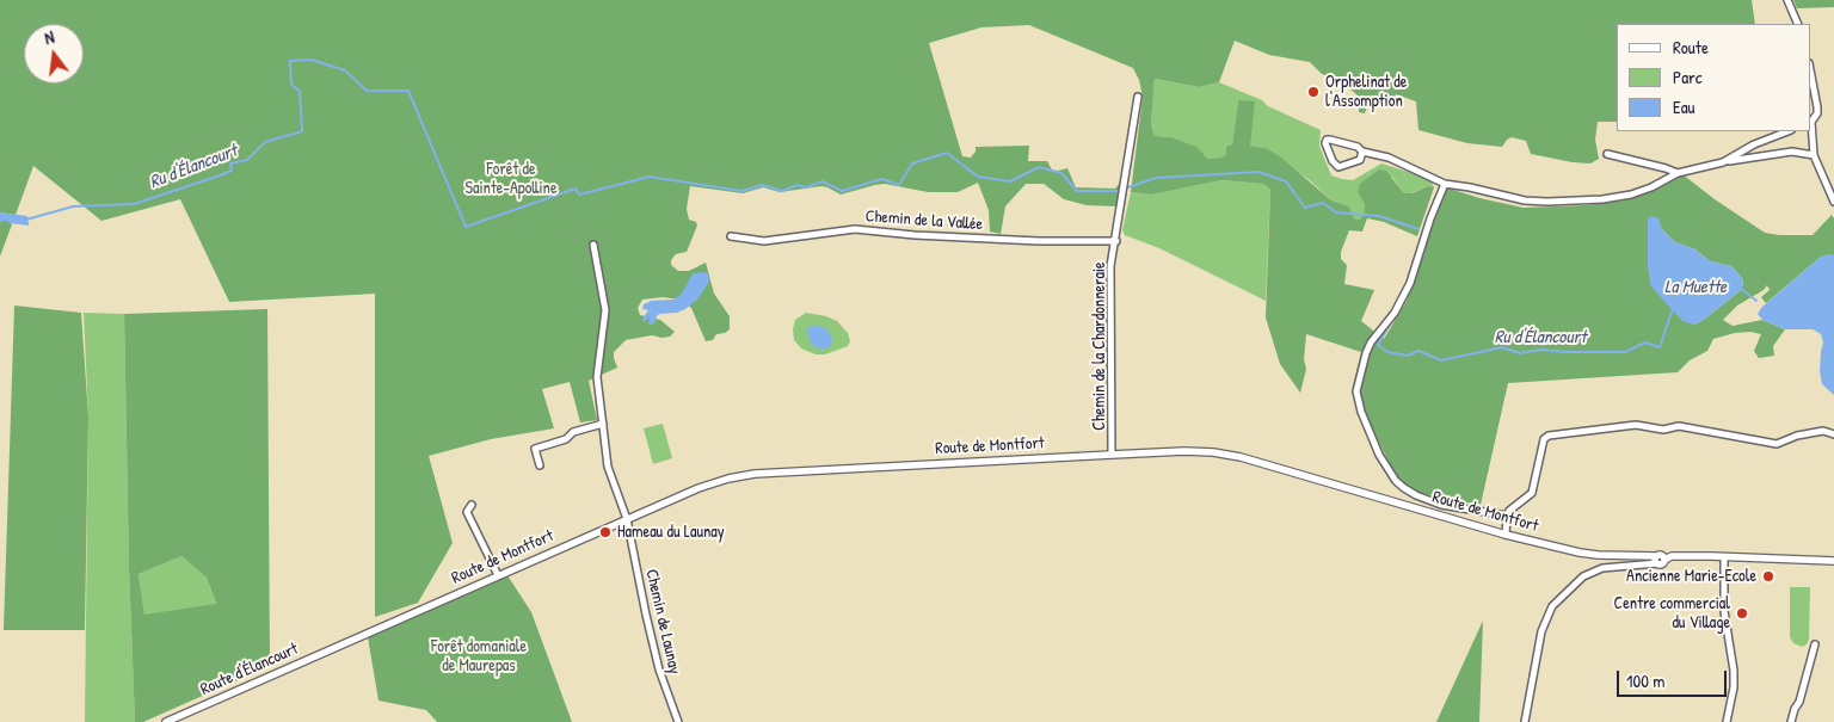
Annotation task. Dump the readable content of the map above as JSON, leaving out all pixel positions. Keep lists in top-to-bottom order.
{
  "streets": {
    "street": [
      "Chemin de la Vallée",
      "Chemin de la Chardonneraie",
      "Route de Montfort",
      "Chemin de Launay",
      "Route d'Élancourt"
    ]
  },
  "crossings": [
    ["Chemin de la Vallée", "Chemin de la Chardonneraie"],
    ["Chemin de la Chardonneraie", "Route de Montfort"],
    ["Route de Montfort", "Chemin de Launay"],
    ["Route de Montfort", "Route d'Élancourt"]
  ],
  "water": ["Ru d'Élancourt", "La Muette"],
  "parks": ["Forêt de Sainte-Apolline", "Forêt domaniale de Maurepas"],
  "places": [
    "Orphelinat de l'Assomption",
    "Hameau du Launay",
    "Ancienne Marie-Ecole",
    "Centre commercial du Village"
  ],
  "legend": ["Route", "Parc", "Eau"],
  "scale_bar": "100 m",
  "north": "top"
}
